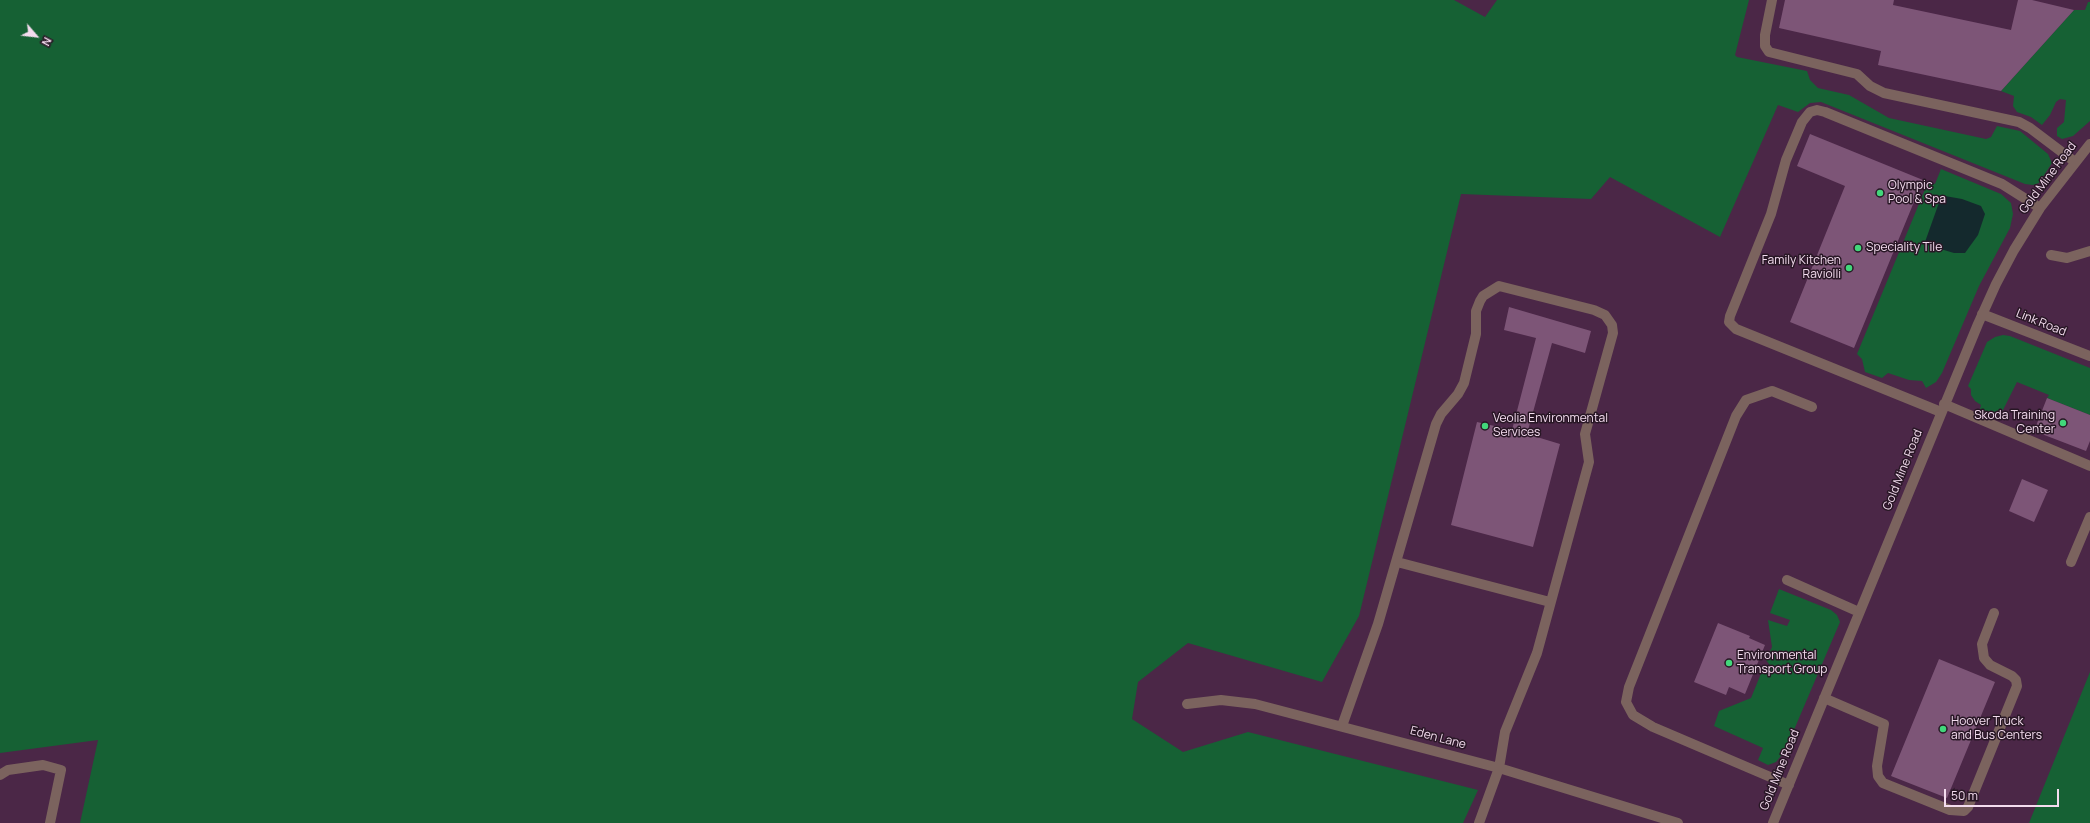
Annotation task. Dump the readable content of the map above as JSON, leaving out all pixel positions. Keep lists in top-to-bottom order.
{
  "streets": {
    "street": ["Gold Mine Road", "Link Road", "Eden Lane"]
  },
  "crossings": [
    ["Gold Mine Road", "Link Road"]
  ],
  "places": [
    "Olympic Pool & Spa",
    "Speciality Tile",
    "Family Kitchen Raviolli",
    "Skoda Training Center",
    "Veolia Environmental Services",
    "Environmental Transport Group",
    "Hoover Truck and Bus Centers"
  ],
  "scale_bar": "50 m",
  "north": "bottom right"
}
